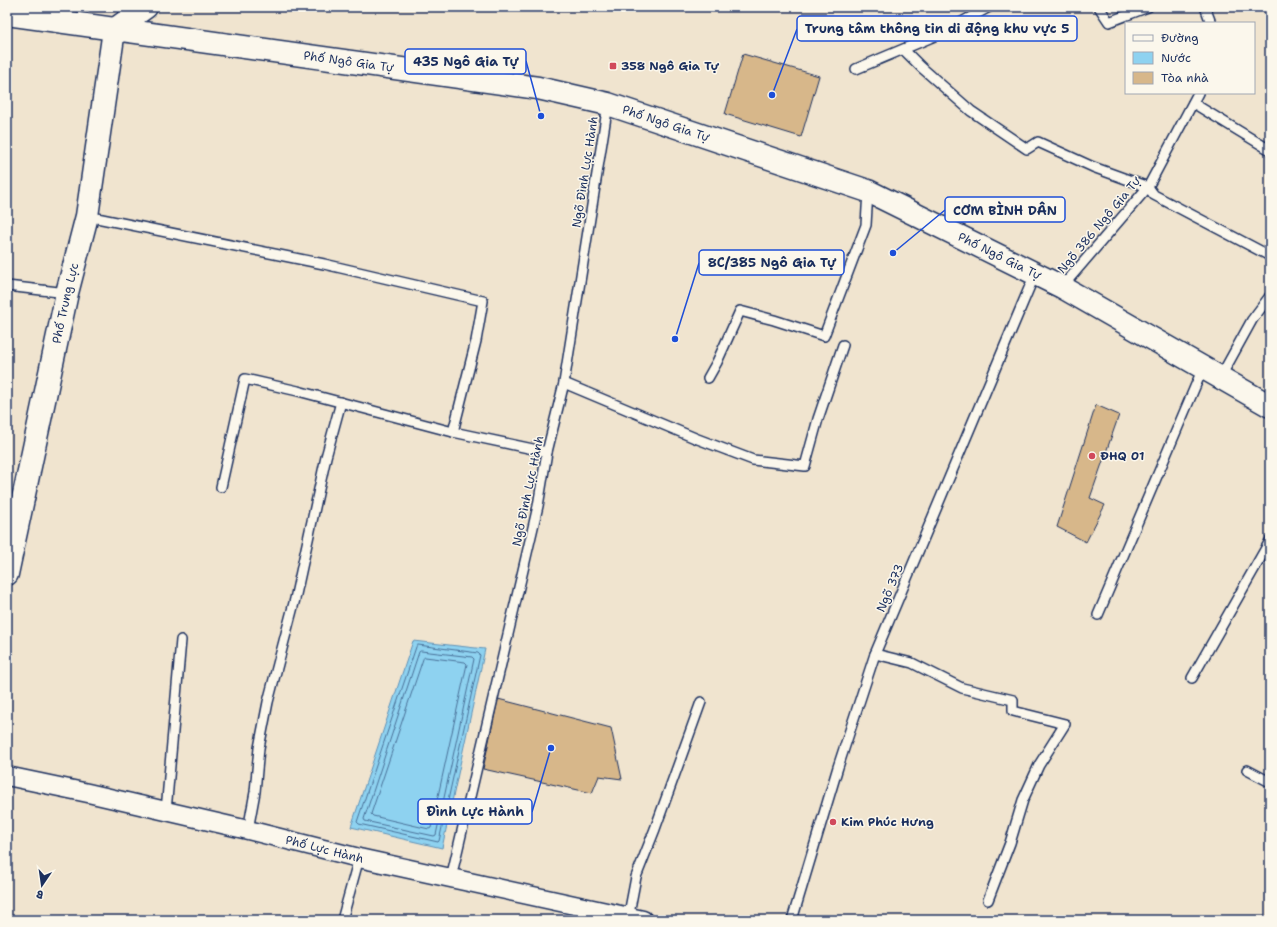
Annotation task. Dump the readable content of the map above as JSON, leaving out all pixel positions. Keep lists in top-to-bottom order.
{
  "streets": {
    "main road": ["Phố Ngô Gia Tự", "Phố Trung Lực"],
    "street": ["Phố Lực Hành"],
    "lane": ["Ngõ Đình Lực Hành", "Ngõ 386 Ngô Gia Tự", "Ngõ 373"]
  },
  "crossings": [
    ["Phố Ngô Gia Tự", "Ngõ Đình Lực Hành"],
    ["Phố Ngô Gia Tự", "Ngõ 386 Ngô Gia Tự"],
    ["Phố Ngô Gia Tự", "Phố Trung Lực"],
    ["Phố Ngô Gia Tự", "Ngõ 373"],
    ["Ngõ Đình Lực Hành", "Phố Lực Hành"]
  ],
  "places": {
    "transit": ["358 Ngô Gia Tự"],
    "other": [
      "Trung tâm thông tin di động khu vực 5",
      "435 Ngô Gia Tự",
      "CƠM BÌNH DÂN",
      "8C/385 Ngô Gia Tự",
      "ĐHQ 01",
      "Đình Lực Hành",
      "Kim Phúc Hưng"
    ]
  },
  "legend": ["Đường", "Nước", "Tòa nhà"],
  "north": "bottom"
}
